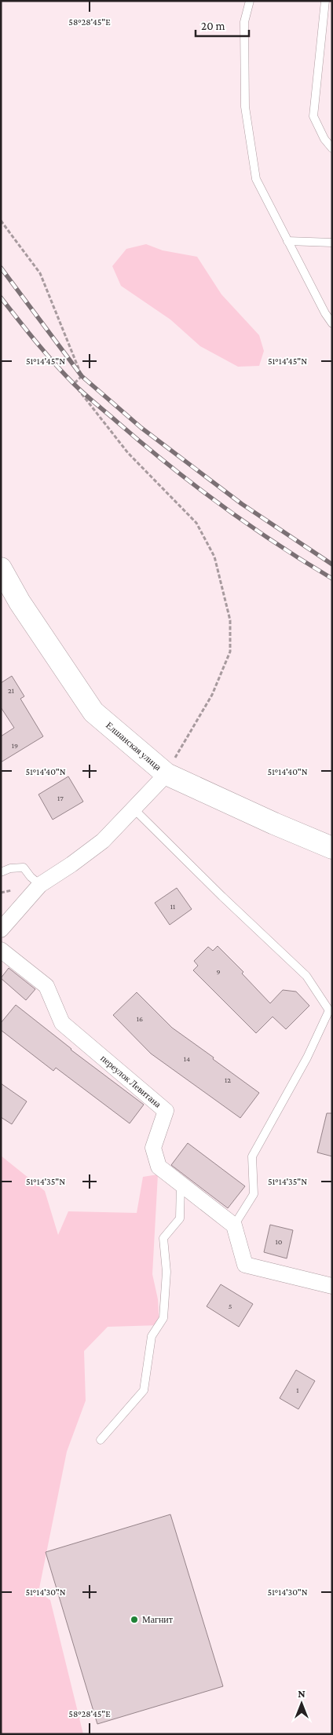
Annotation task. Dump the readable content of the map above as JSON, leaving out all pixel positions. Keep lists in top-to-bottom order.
{
  "streets": {
    "main road": ["Елшанская улица"],
    "street": ["переулок Левитана"]
  },
  "places": ["Магнит"],
  "house_numbers": [
    "21",
    "19",
    "17",
    "11",
    "9",
    "16",
    "14",
    "12",
    "10",
    "5",
    "1"
  ],
  "scale_bar": "20 m",
  "north": "top",
  "coordinates": [
    "58°28'45\"E",
    "51°14'45\"N",
    "51°14'40\"N",
    "51°14'35\"N",
    "51°14'30\"N"
  ]
}
